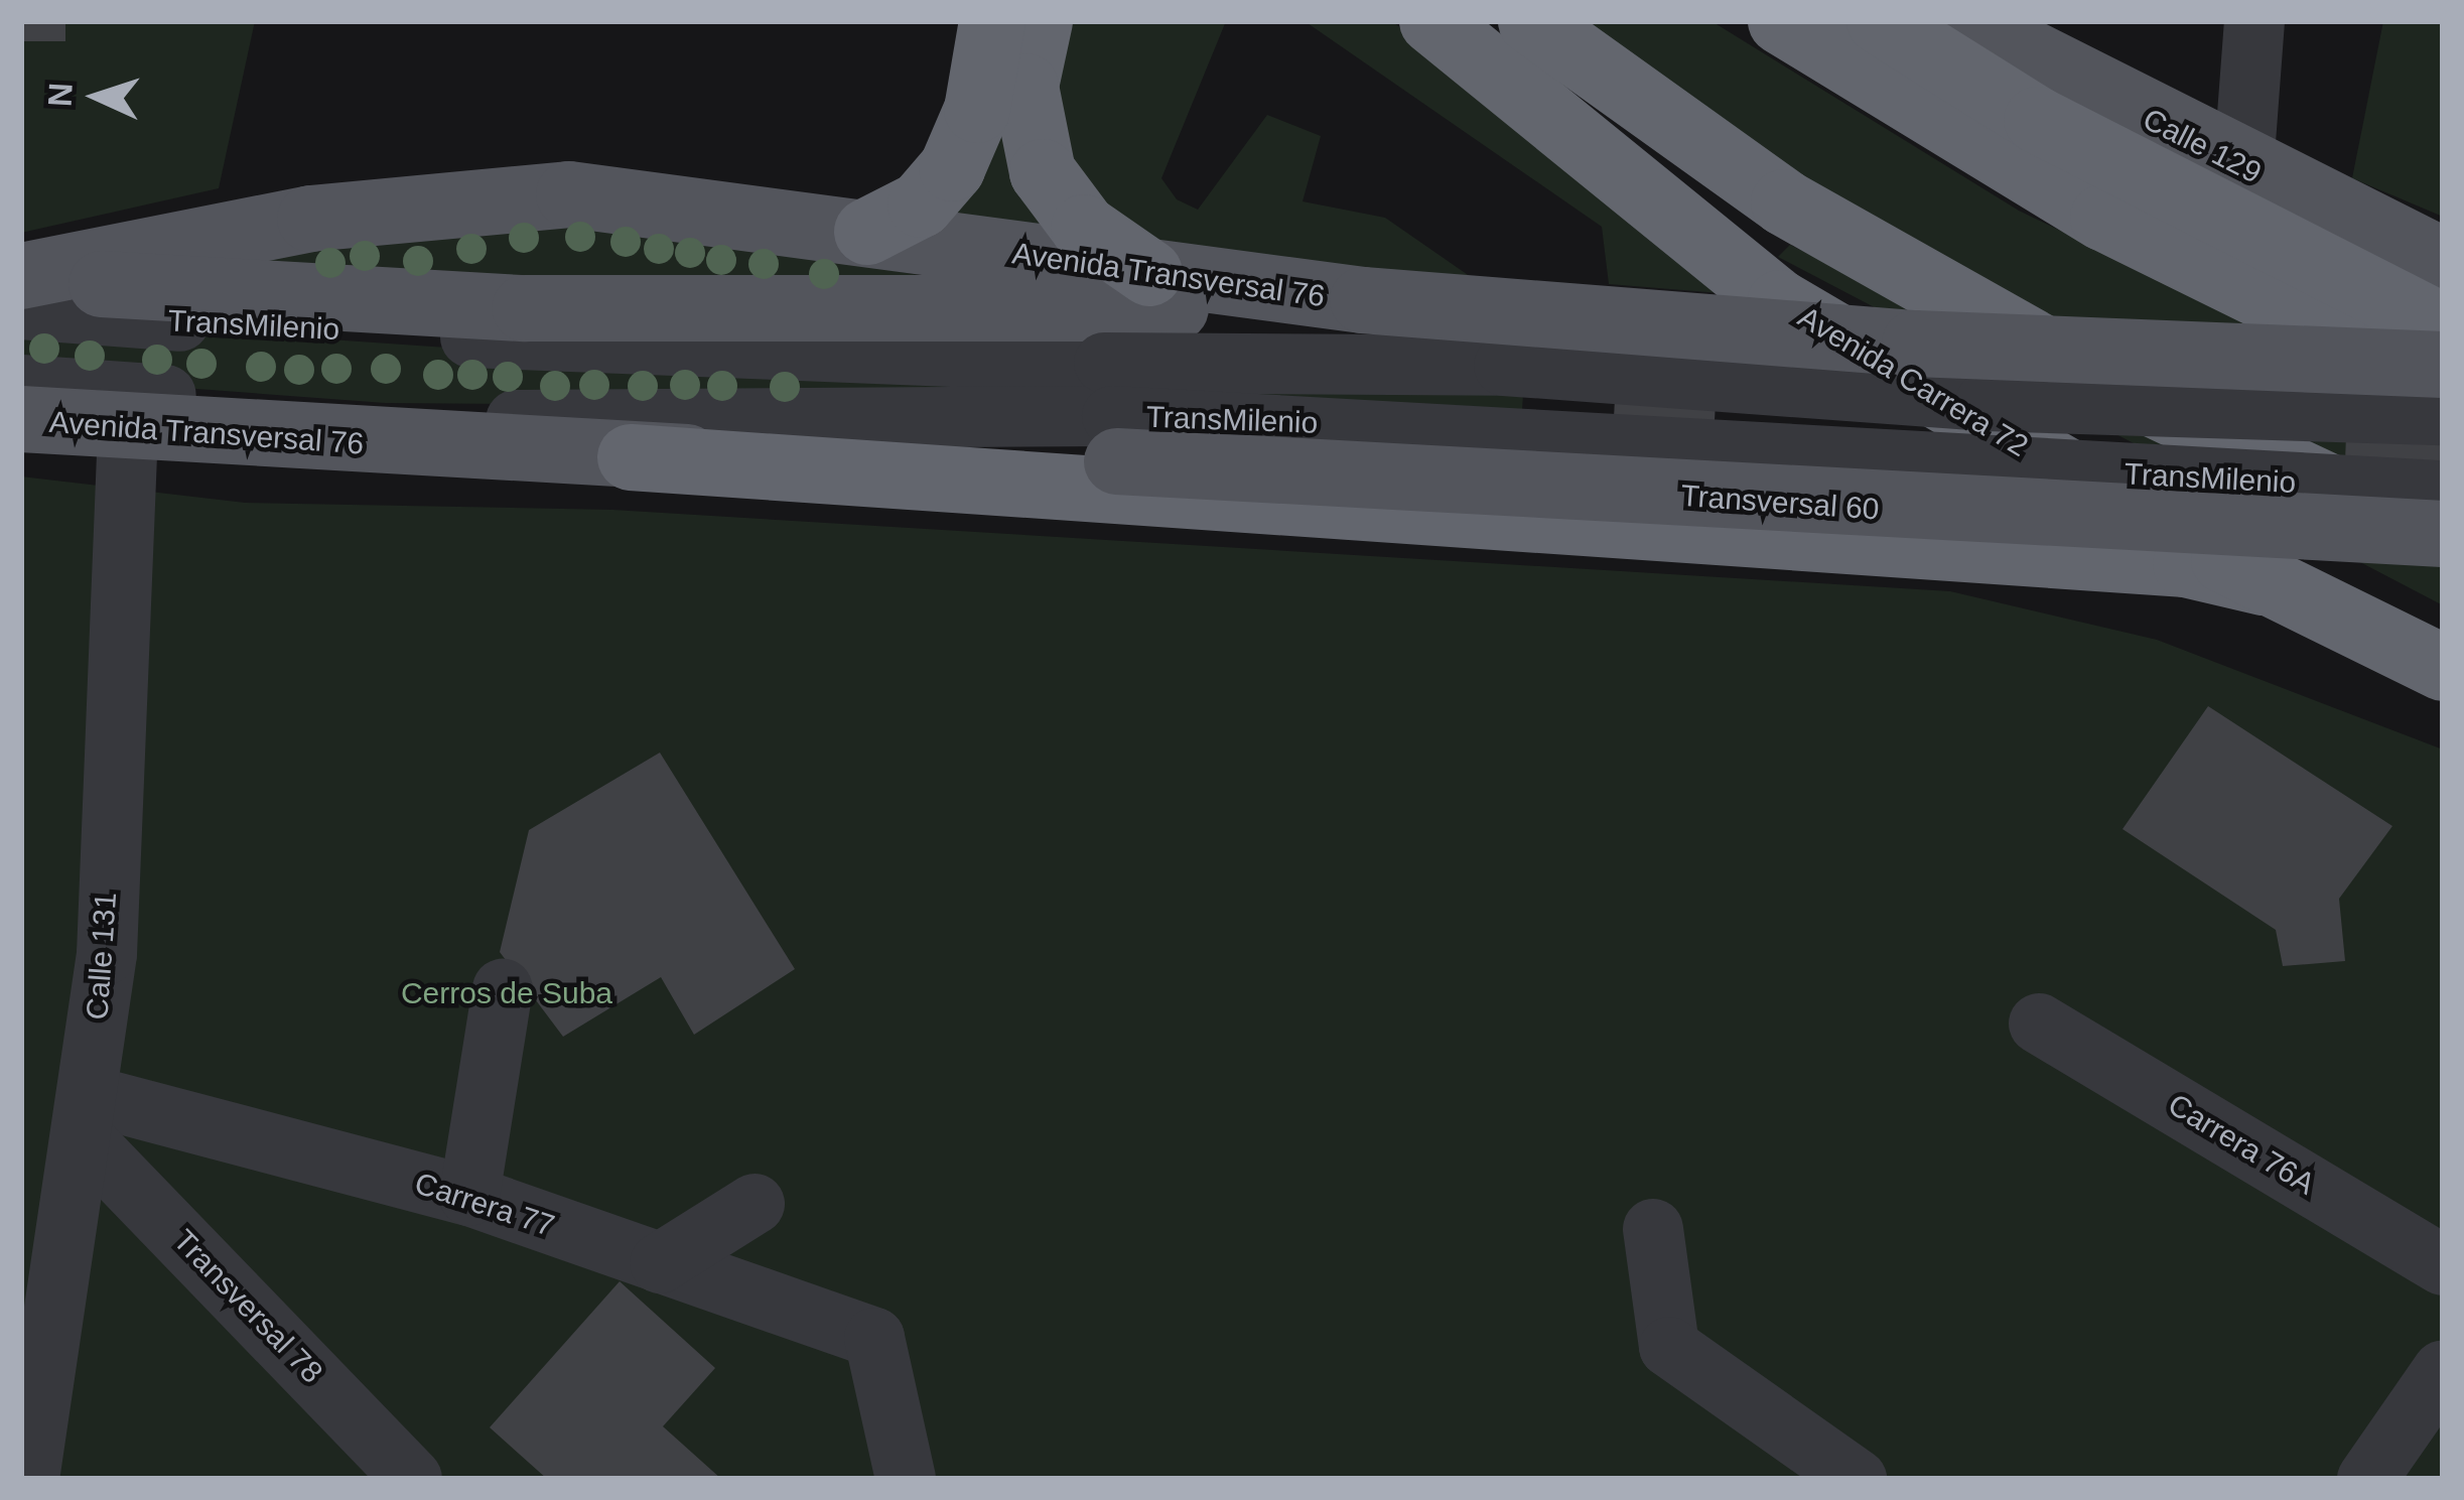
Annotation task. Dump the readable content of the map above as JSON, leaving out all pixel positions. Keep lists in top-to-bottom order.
{
  "streets": {
    "highway": ["Avenida Carrera 72"],
    "main road": ["Calle 129", "Avenida Transversal 76", "Transversal 60"],
    "street": [
      "TransMilenio",
      "Calle 131",
      "Carrera 76A",
      "Carrera 77",
      "Transversal 78"
    ]
  },
  "crossings": [
    ["Avenida Transversal 76", "TransMilenio"],
    ["Avenida Transversal 76", "Transversal 60"],
    ["Avenida Transversal 76", "Calle 131"],
    ["TransMilenio", "Transversal 60"],
    ["Calle 131", "Carrera 77"],
    ["Calle 131", "Transversal 78"],
    ["Carrera 77", "Transversal 78"]
  ],
  "parks": ["Cerros de Suba"],
  "north": "left"
}
